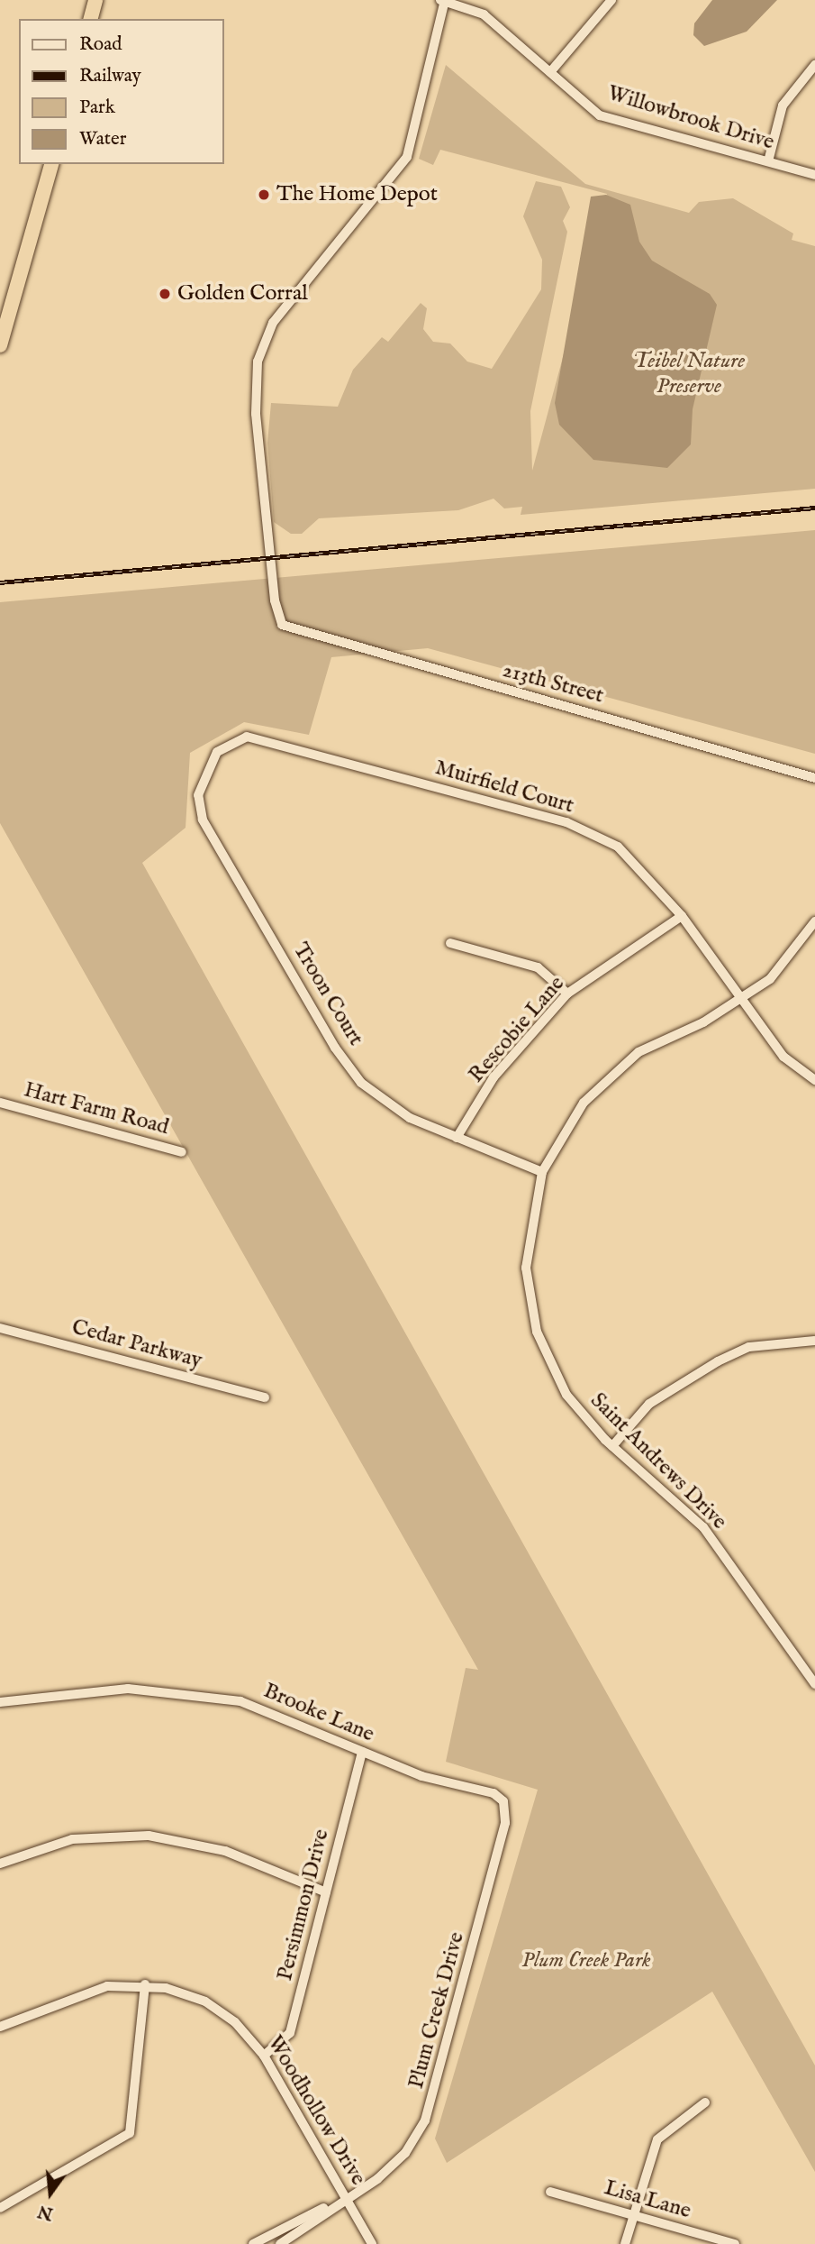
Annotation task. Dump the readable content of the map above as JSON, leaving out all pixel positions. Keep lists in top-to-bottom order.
{
  "streets": {
    "street": [
      "Willowbrook Drive",
      "213th Street",
      "Muirfield Court",
      "Troon Court",
      "Rescobie Lane",
      "Hart Farm Road",
      "Cedar Parkway",
      "Saint Andrews Drive",
      "Brooke Lane",
      "Persimmon Drive",
      "Plum Creek Drive",
      "Woodhollow Drive",
      "Lisa Lane"
    ]
  },
  "crossings": [
    ["Willowbrook Drive", "213th Street"],
    ["Muirfield Court", "Troon Court"],
    ["Muirfield Court", "Rescobie Lane"],
    ["Muirfield Court", "Saint Andrews Drive"],
    ["Troon Court", "Rescobie Lane"],
    ["Troon Court", "Saint Andrews Drive"],
    ["Brooke Lane", "Persimmon Drive"],
    ["Brooke Lane", "Plum Creek Drive"],
    ["Persimmon Drive", "Woodhollow Drive"],
    ["Plum Creek Drive", "Woodhollow Drive"]
  ],
  "parks": ["Teibel Nature Preserve", "Plum Creek Park"],
  "places": ["The Home Depot", "Golden Corral"],
  "legend": [
    "Road",
    "Railway",
    "Park",
    "Water"
  ],
  "north": "bottom"
}
